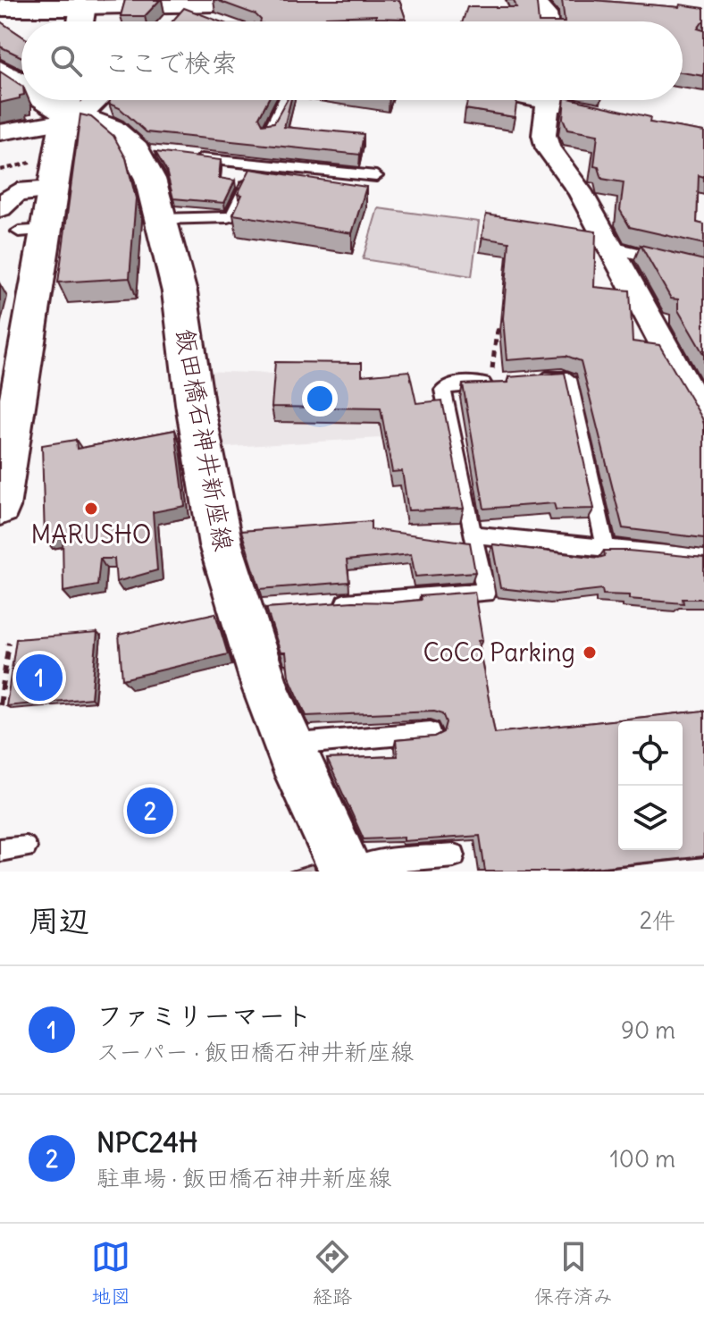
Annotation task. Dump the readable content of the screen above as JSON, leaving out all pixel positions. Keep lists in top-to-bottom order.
{
  "streets": {
    "main road": ["飯田橋石神井新座線"]
  },
  "places": ["MARUSHO", "CoCo Parking"],
  "page": {
    "search": "ここで検索",
    "pins": ["1", "2"],
    "heading": ["周辺", "2件"],
    "list": [
      {
        "mark": "1",
        "name": "ファミリーマート",
        "note": "スーパー · 飯田橋石神井新座線",
        "value": "90 m"
      },
      {
        "mark": "2",
        "name": "NPC24H",
        "note": "駐車場 · 飯田橋石神井新座線",
        "value": "100 m"
      }
    ],
    "nav": ["地図", "経路", "保存済み"]
  }
}
